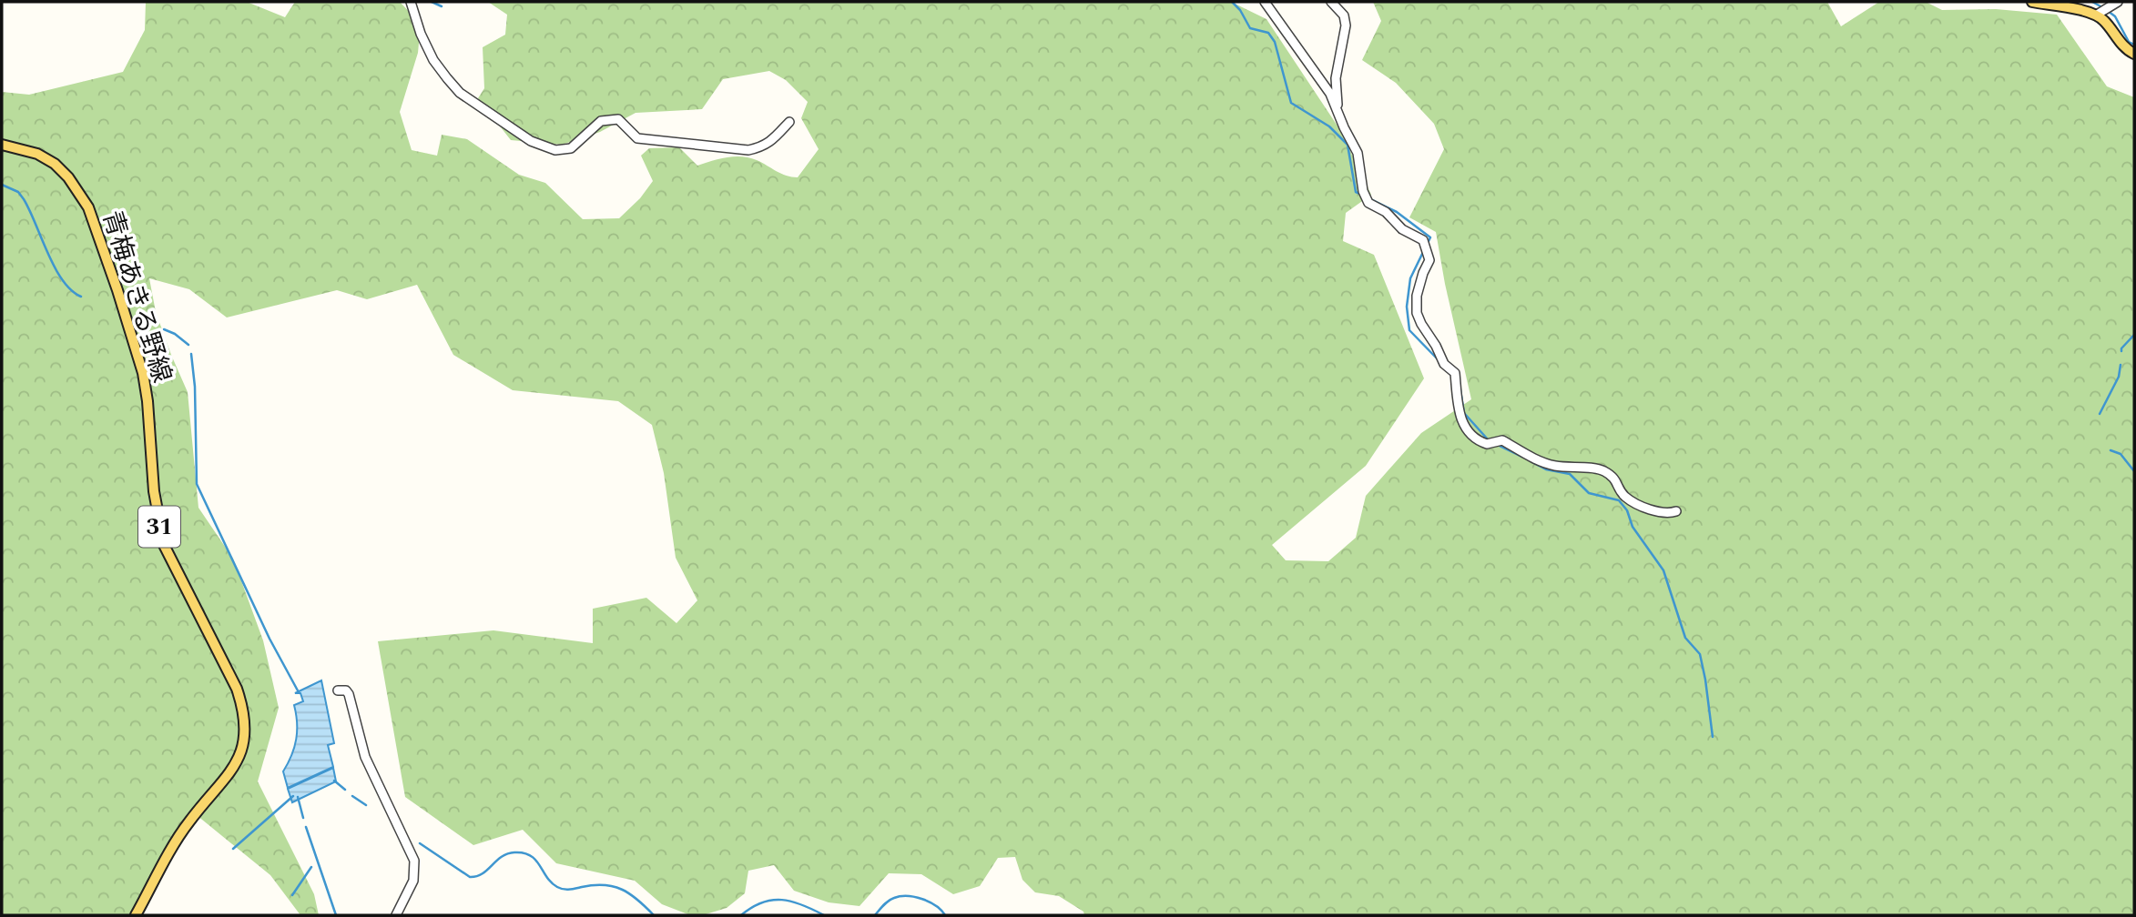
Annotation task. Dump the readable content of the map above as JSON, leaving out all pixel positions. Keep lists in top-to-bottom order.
{
  "streets": {
    "main road": ["青梅あきる野線", "31"]
  }
}
